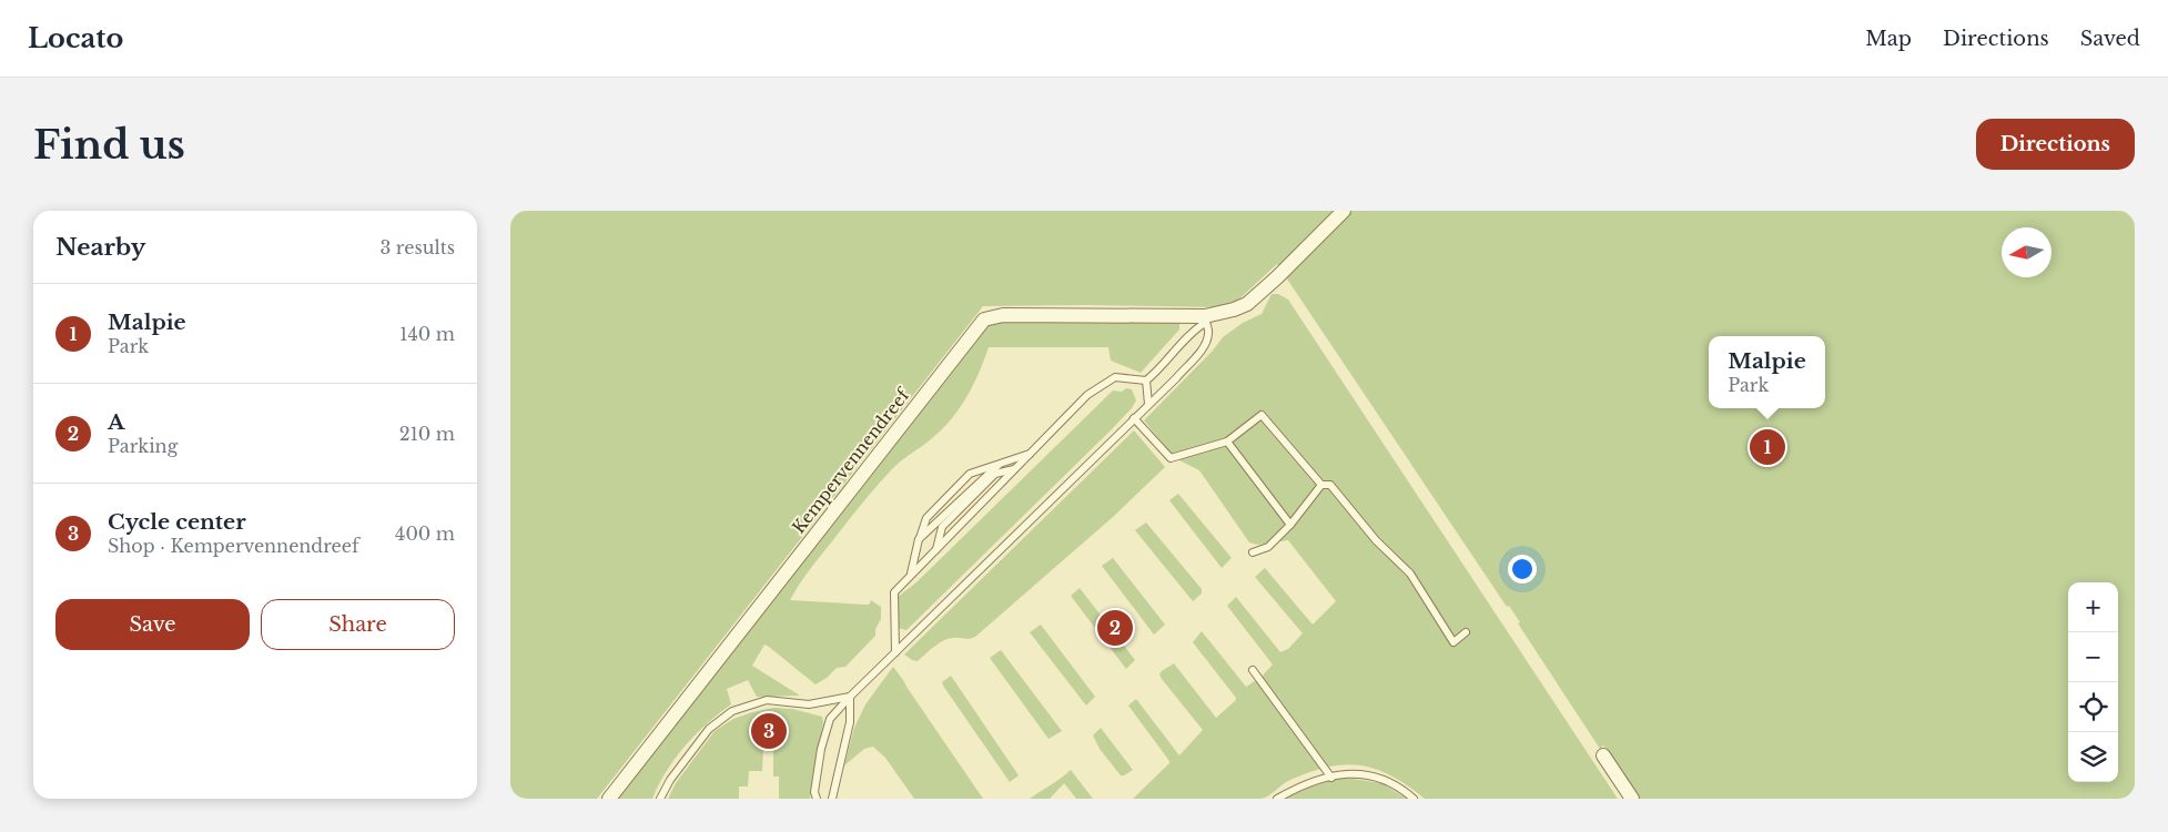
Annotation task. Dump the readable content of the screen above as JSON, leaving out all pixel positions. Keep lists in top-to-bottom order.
{
  "streets": {
    "street": ["Kempervennendreef"]
  },
  "north": "left",
  "page": {
    "header": "Locato",
    "nav": ["Map", "Directions", "Saved"],
    "buttons": [
      "Directions",
      ["Save", "Share"]
    ],
    "title": "Find us",
    "heading": ["Nearby", "3 results"],
    "list": [
      {
        "mark": "1",
        "name": "Malpie",
        "note": "Park",
        "value": "140 m"
      },
      {
        "mark": "2",
        "name": "A",
        "note": "Parking",
        "value": "210 m"
      },
      {
        "mark": "3",
        "name": "Cycle center",
        "note": "Shop · Kempervennendreef",
        "value": "400 m"
      }
    ],
    "popup": ["Malpie", "Park"],
    "pins": ["1", "2", "3"],
    "map_buttons": ["+", "−"]
  }
}
